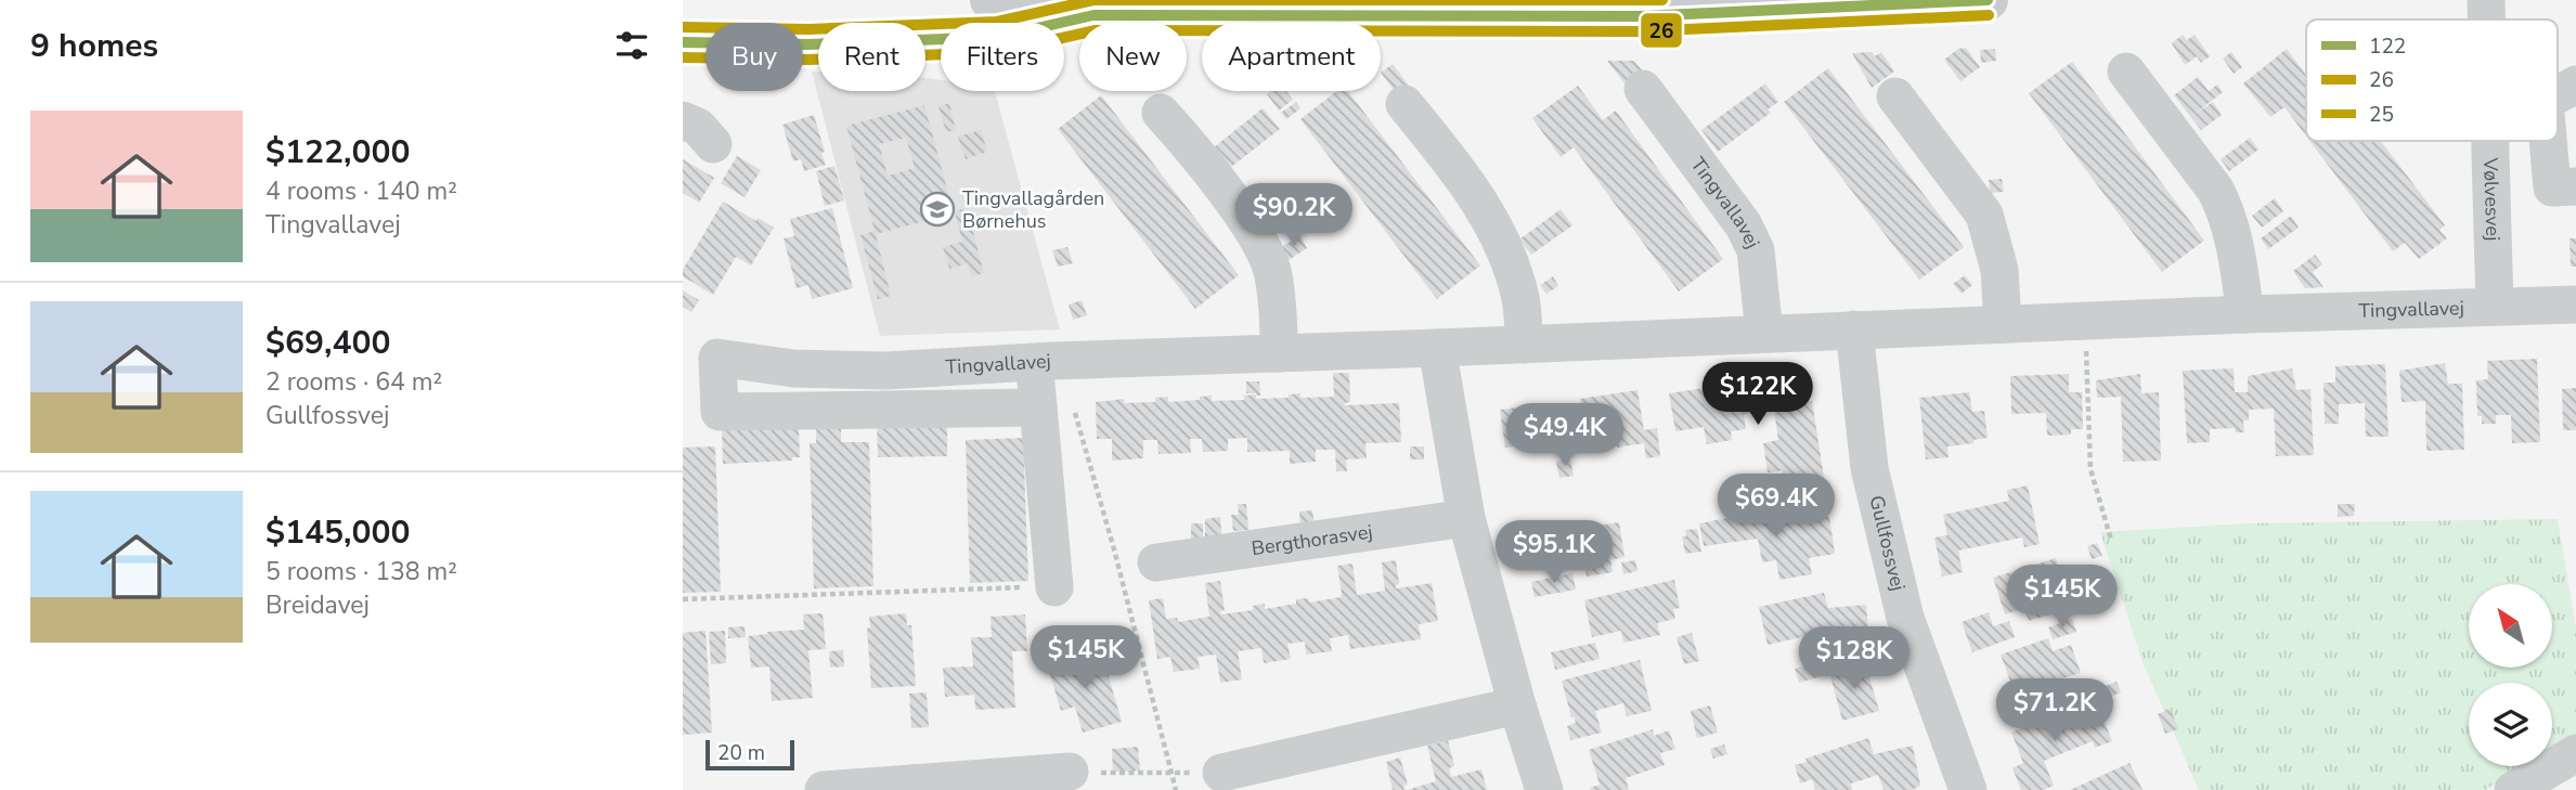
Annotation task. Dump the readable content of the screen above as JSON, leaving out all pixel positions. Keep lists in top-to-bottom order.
{
  "streets": {
    "street": [
      "Vølvesvej",
      "Tingvallavej",
      "Bergthorasvej",
      "Gullfossvej"
    ]
  },
  "crossings": [
    ["Vølvesvej", "Tingvallavej"],
    ["Tingvallavej", "Gullfossvej"]
  ],
  "places": {
    "school or university": ["Tingvallagården Børnehus"]
  },
  "lines": ["transit line 122", "transit line 25", "transit line 26"],
  "legend": ["122", "26", "25"],
  "scale_bar": "20 m",
  "north": "top left",
  "page": {
    "heading": "9 homes",
    "chip": [
      "Buy",
      "Rent",
      "Filters",
      "New",
      "Apartment"
    ],
    "list": [
      {
        "name": "$122,000",
        "note": "4 rooms · 140 m² · Tingvallavej"
      },
      {
        "name": "$69,400",
        "note": "2 rooms · 64 m² · Gullfossvej"
      },
      {
        "name": "$145,000",
        "note": "5 rooms · 138 m² · Breidavej"
      }
    ],
    "price": [
      "$90.2K",
      "$122K",
      "$49.4K",
      "$69.4K",
      "$95.1K",
      "$145K",
      "$145K",
      "$128K",
      "$71.2K"
    ],
    "scale": "20 m"
  }
}
